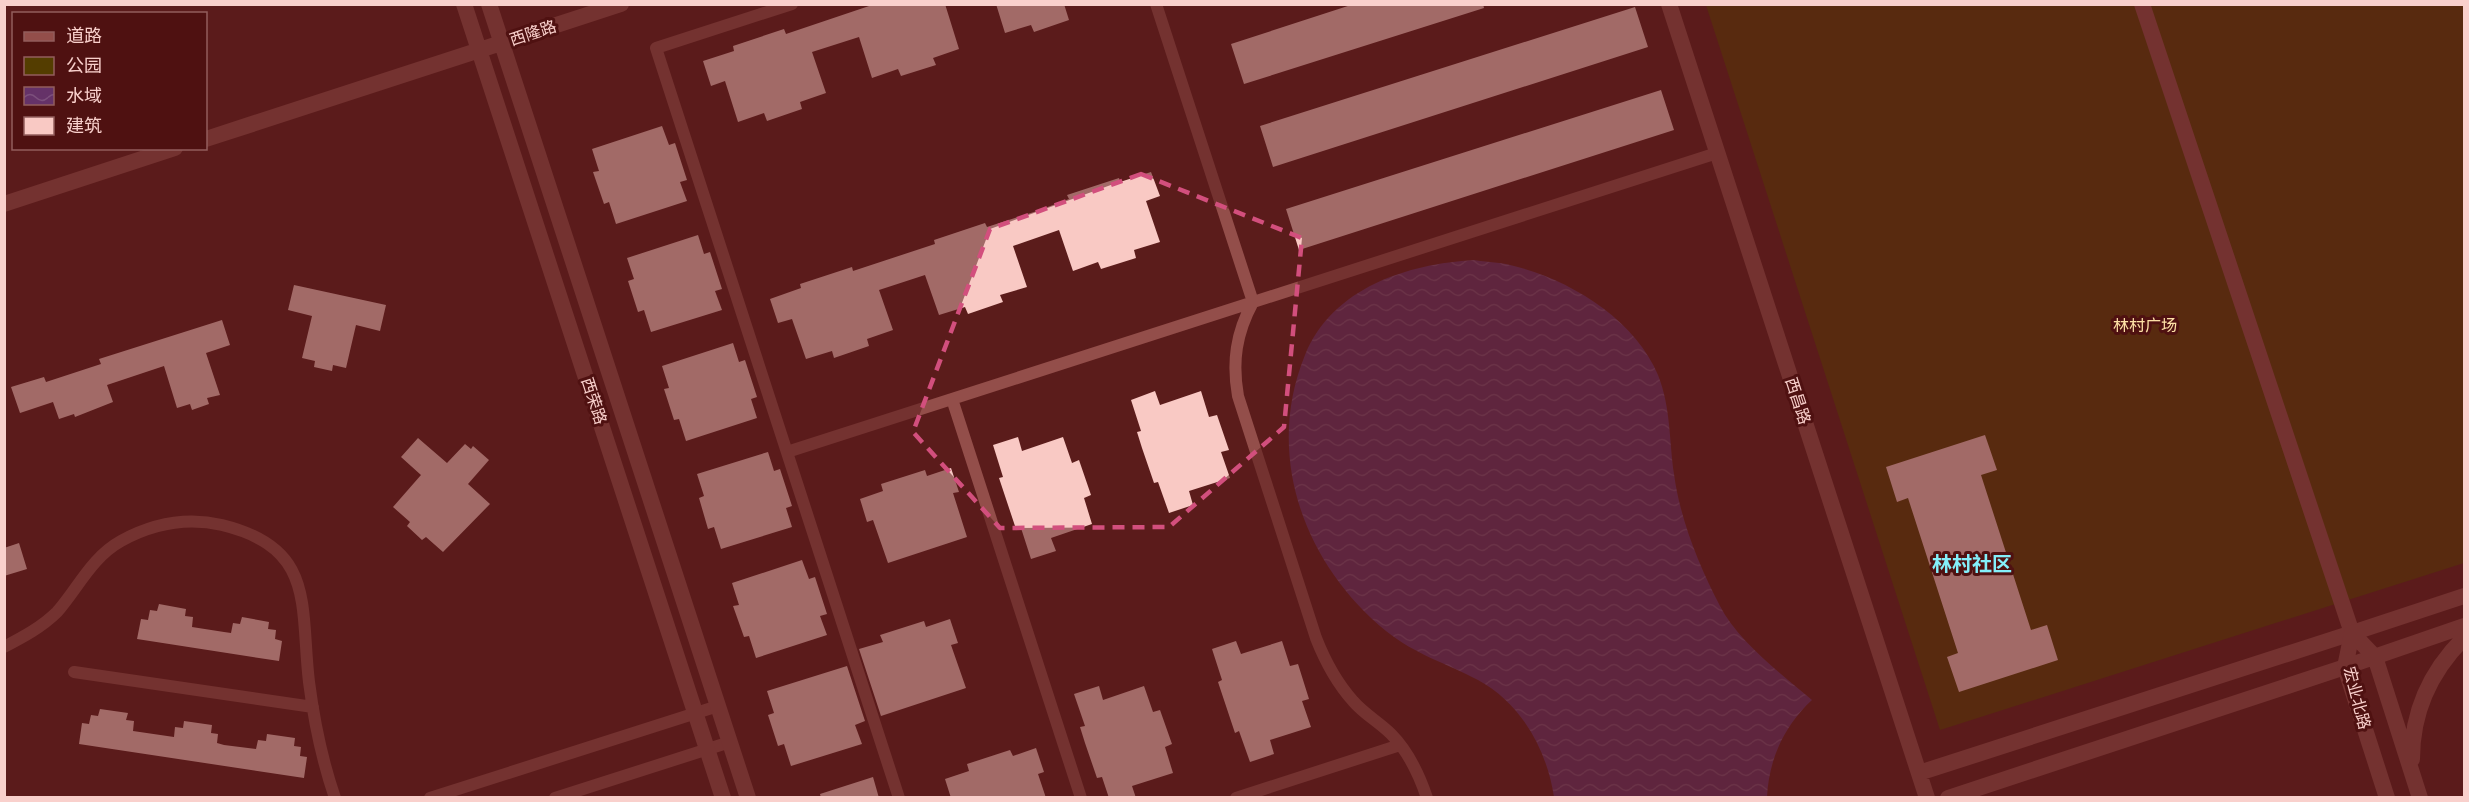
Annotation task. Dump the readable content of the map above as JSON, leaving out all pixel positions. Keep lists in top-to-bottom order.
{
  "streets": {
    "street": [
      "西隆路",
      "西荣路",
      "西昌路",
      "宏业北路"
    ]
  },
  "crossings": [
    ["西隆路", "西荣路"]
  ],
  "districts": ["林村社区"],
  "parks": ["林村广场"],
  "legend": [
    "道路",
    "公园",
    "水域",
    "建筑"
  ]
}
